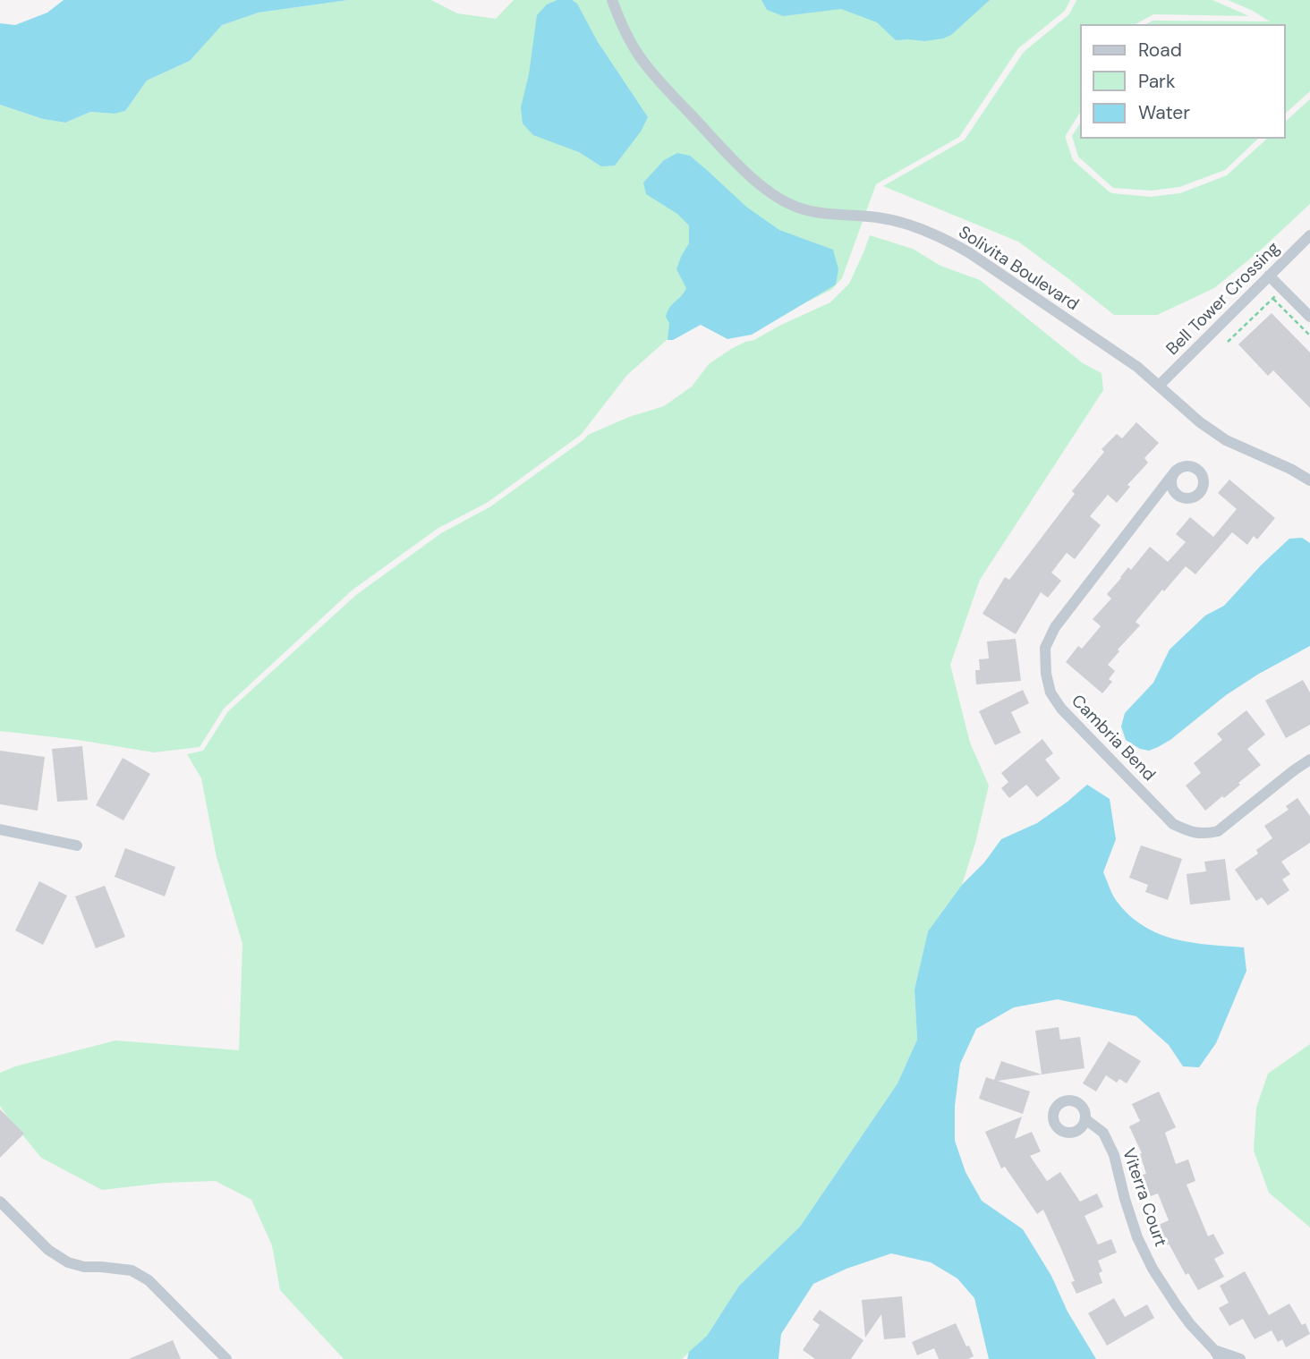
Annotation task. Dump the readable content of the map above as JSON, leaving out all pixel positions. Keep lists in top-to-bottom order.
{
  "streets": {
    "street": [
      "Solivita Boulevard",
      "Bell Tower Crossing",
      "Cambria Bend",
      "Viterra Court"
    ]
  },
  "crossings": [
    ["Solivita Boulevard", "Bell Tower Crossing"]
  ],
  "legend": ["Road", "Park", "Water"]
}
